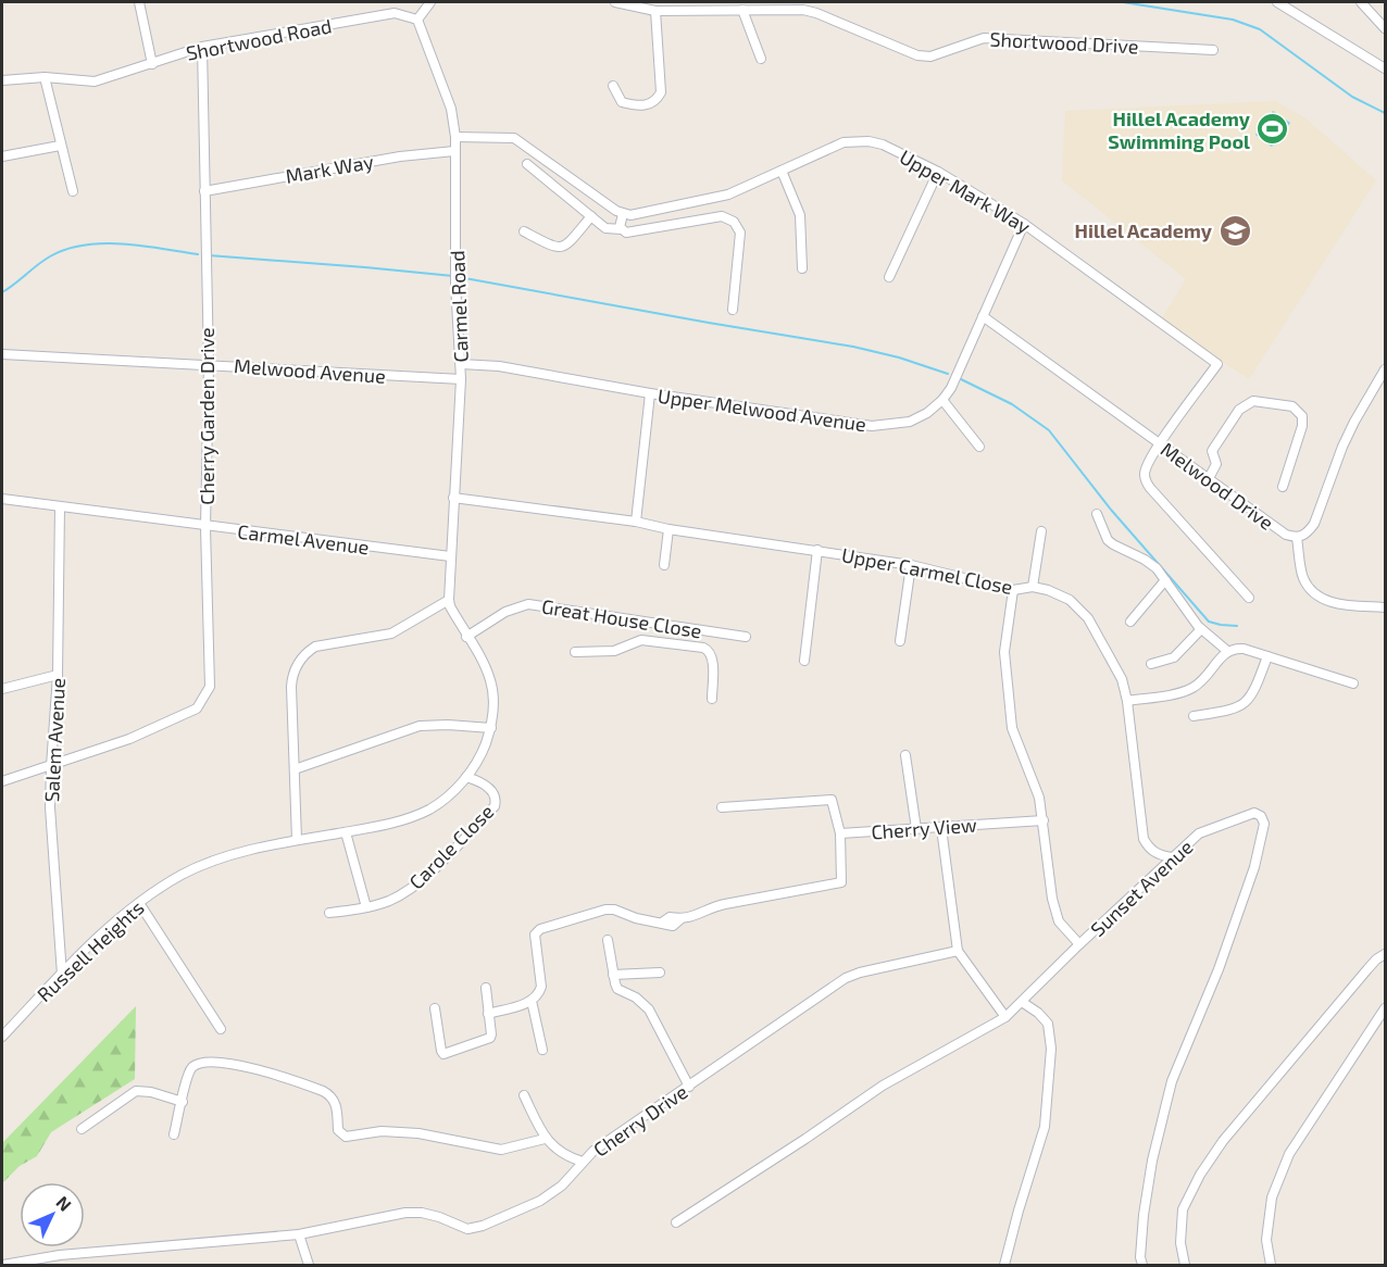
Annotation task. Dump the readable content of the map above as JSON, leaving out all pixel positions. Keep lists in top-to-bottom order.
{
  "streets": {
    "street": [
      "Shortwood Road",
      "Shortwood Drive",
      "Mark Way",
      "Upper Mark Way",
      "Carmel Road",
      "Melwood Avenue",
      "Upper Melwood Avenue",
      "Cherry Garden Drive",
      "Melwood Drive",
      "Carmel Avenue",
      "Upper Carmel Close",
      "Great House Close",
      "Salem Avenue",
      "Cherry View",
      "Carole Close",
      "Sunset Avenue",
      "Russell Heights",
      "Cherry Drive"
    ]
  },
  "crossings": [
    ["Shortwood Road", "Carmel Road"],
    ["Shortwood Road", "Cherry Garden Drive"],
    ["Mark Way", "Carmel Road"],
    ["Mark Way", "Cherry Garden Drive"],
    ["Upper Mark Way", "Upper Melwood Avenue"],
    ["Upper Mark Way", "Melwood Drive"],
    ["Carmel Road", "Melwood Avenue"],
    ["Carmel Road", "Upper Melwood Avenue"],
    ["Carmel Road", "Carmel Avenue"],
    ["Carmel Road", "Upper Carmel Close"],
    ["Melwood Avenue", "Cherry Garden Drive"],
    ["Upper Melwood Avenue", "Melwood Drive"],
    ["Cherry Garden Drive", "Carmel Avenue"],
    ["Cherry Garden Drive", "Salem Avenue"],
    ["Carmel Avenue", "Salem Avenue"],
    ["Upper Carmel Close", "Sunset Avenue"],
    ["Salem Avenue", "Russell Heights"],
    ["Carole Close", "Russell Heights"]
  ],
  "places": {
    "sports": ["Hillel Academy Swimming Pool"],
    "school or university": ["Hillel Academy"]
  },
  "north": "top right"
}
